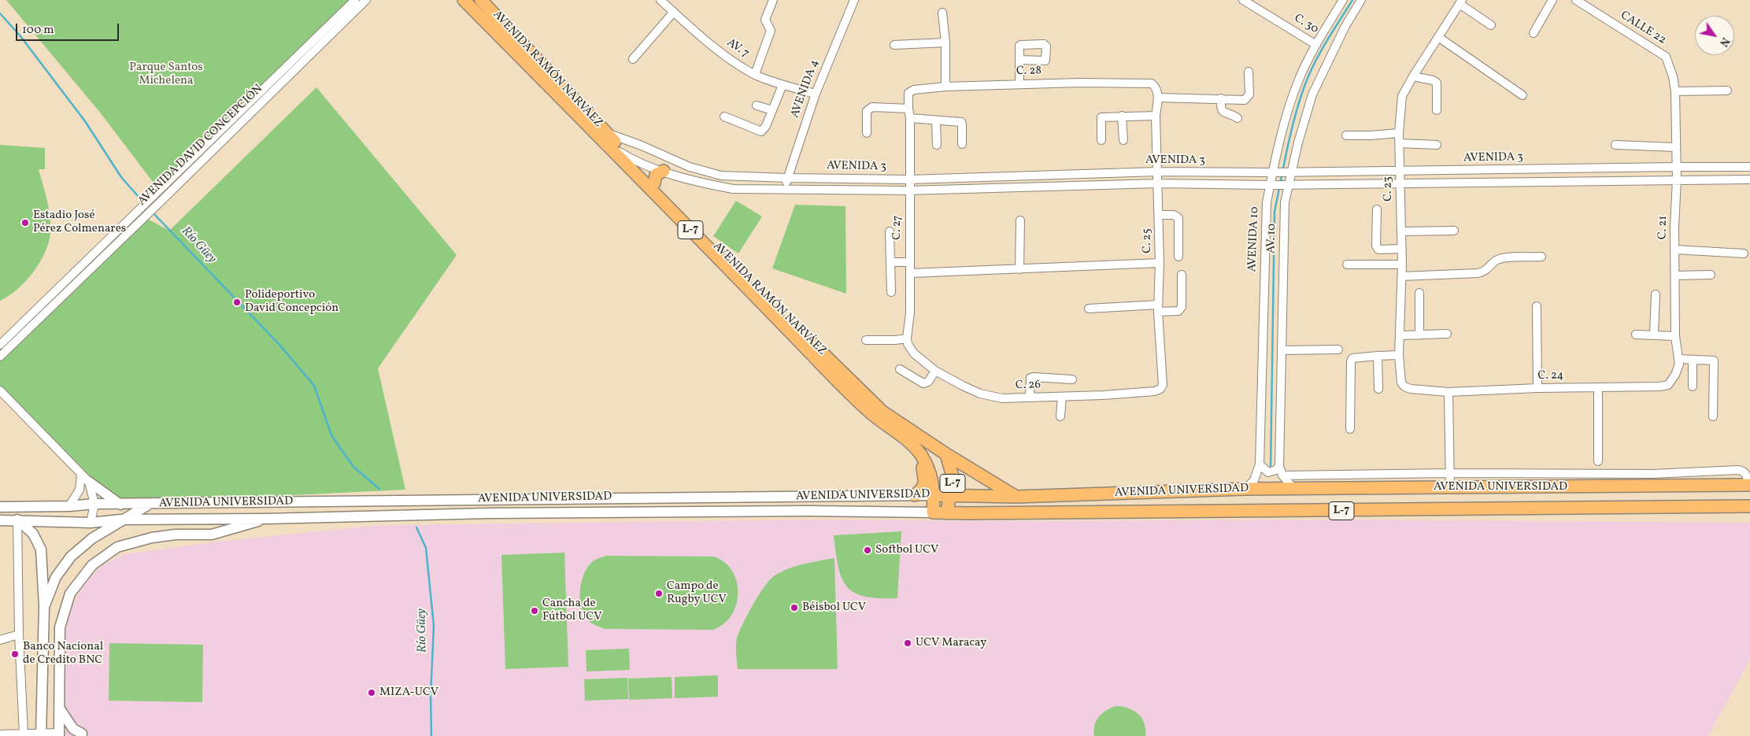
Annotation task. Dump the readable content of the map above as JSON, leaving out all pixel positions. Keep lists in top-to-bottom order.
{
  "streets": {
    "main road": ["AVENIDA RAMÓN NARVÁEZ", "L-7", "AVENIDA UNIVERSIDAD"],
    "street": [
      "C. 30",
      "CALLE 22",
      "AV. 7",
      "C. 28",
      "AVENIDA 4",
      "AVENIDA DAVID CONCEPCIÓN",
      "AVENIDA 3",
      "C. 23",
      "C. 27",
      "C. 21",
      "AV. 10",
      "AVENIDA 10",
      "C. 25",
      "C. 24",
      "C. 26"
    ]
  },
  "crossings": [
    ["C. 30", "AVENIDA 10"],
    ["CALLE 22", "C. 21"],
    ["AV. 7", "AVENIDA 4"],
    ["AVENIDA RAMÓN NARVÁEZ", "AVENIDA 3"],
    ["AVENIDA RAMÓN NARVÁEZ", "L-7"],
    ["AVENIDA RAMÓN NARVÁEZ", "AVENIDA UNIVERSIDAD"],
    ["C. 28", "C. 27"],
    ["C. 28", "C. 25"],
    ["AVENIDA 4", "AVENIDA 3"],
    ["AVENIDA 3", "C. 23"],
    ["AVENIDA 3", "C. 27"],
    ["AVENIDA 3", "C. 21"],
    ["AVENIDA 3", "AV. 10"],
    ["AVENIDA 3", "AVENIDA 10"],
    ["AVENIDA 3", "C. 25"],
    ["C. 23", "C. 24"],
    ["C. 27", "C. 26"],
    ["C. 21", "C. 24"],
    ["L-7", "AVENIDA UNIVERSIDAD"],
    ["AV. 10", "AVENIDA UNIVERSIDAD"],
    ["AVENIDA 10", "AVENIDA UNIVERSIDAD"],
    ["C. 25", "C. 26"]
  ],
  "water": ["Río Güey"],
  "parks": ["Parque Santos Michelena"],
  "places": [
    "Estadio José Pérez Colmenares",
    "Polideportivo David Concepción",
    "Softbol UCV",
    "Campo de Rugby UCV",
    "Béisbol UCV",
    "Cancha de Fútbol UCV",
    "UCV Maracay",
    "Banco Nacional de Credito BNC",
    "MIZA-UCV"
  ],
  "scale_bar": "100 m",
  "north": "bottom right"
}
